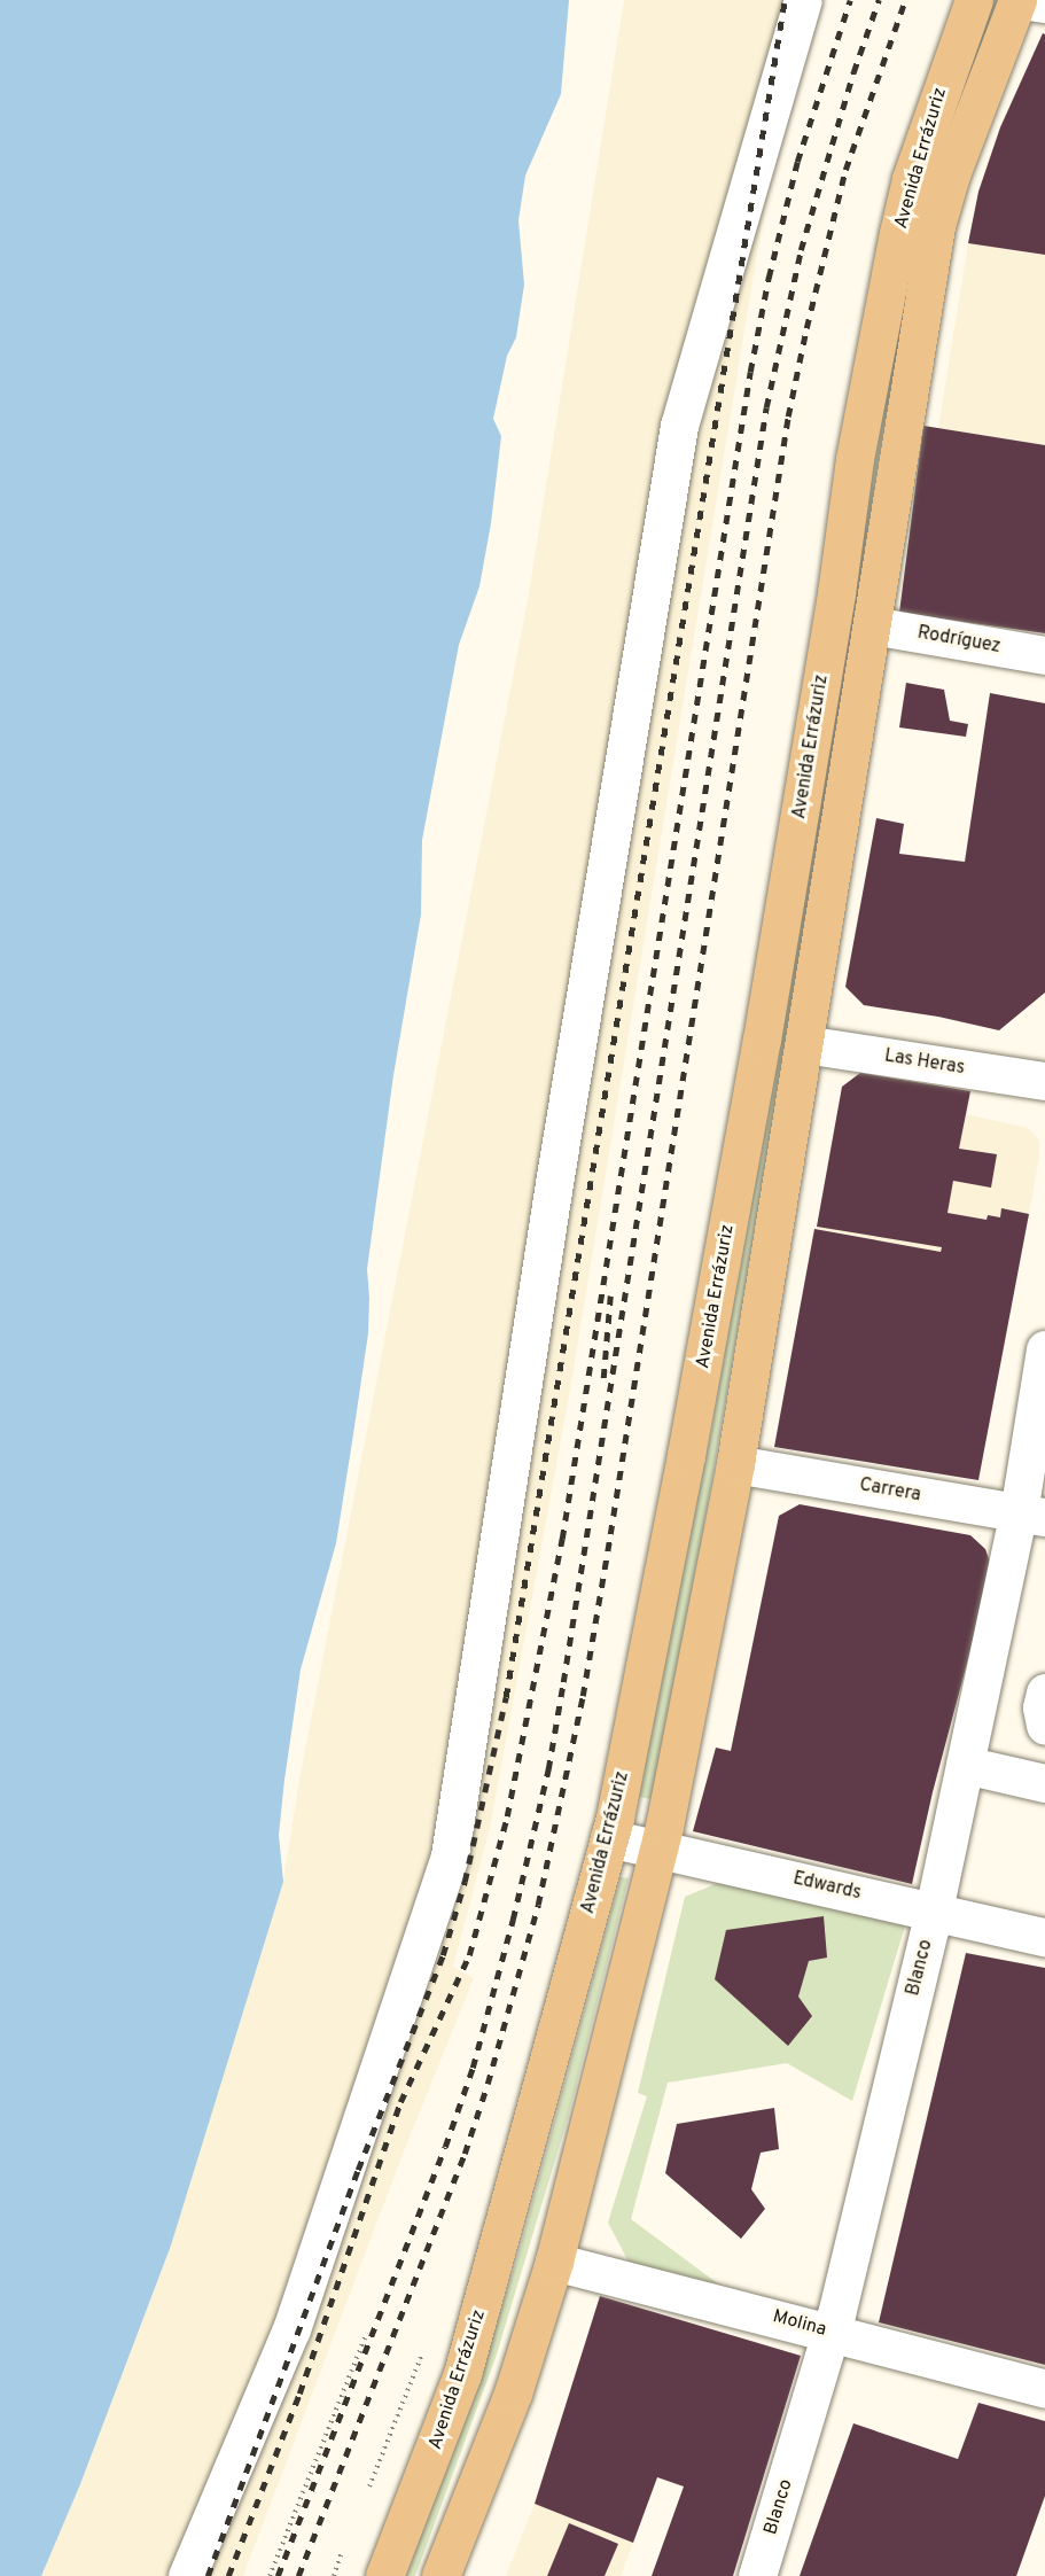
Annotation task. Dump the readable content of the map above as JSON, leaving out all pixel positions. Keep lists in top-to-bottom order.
{
  "streets": {
    "main road": ["Avenida Errázuriz"],
    "street": [
      "Rodríguez",
      "Las Heras",
      "Carrera",
      "Edwards",
      "Blanco",
      "Molina"
    ]
  },
  "crossings": [
    ["Avenida Errázuriz", "Rodríguez"],
    ["Avenida Errázuriz", "Las Heras"],
    ["Avenida Errázuriz", "Carrera"],
    ["Avenida Errázuriz", "Edwards"],
    ["Avenida Errázuriz", "Molina"],
    ["Carrera", "Blanco"],
    ["Edwards", "Blanco"],
    ["Blanco", "Molina"]
  ]
}
